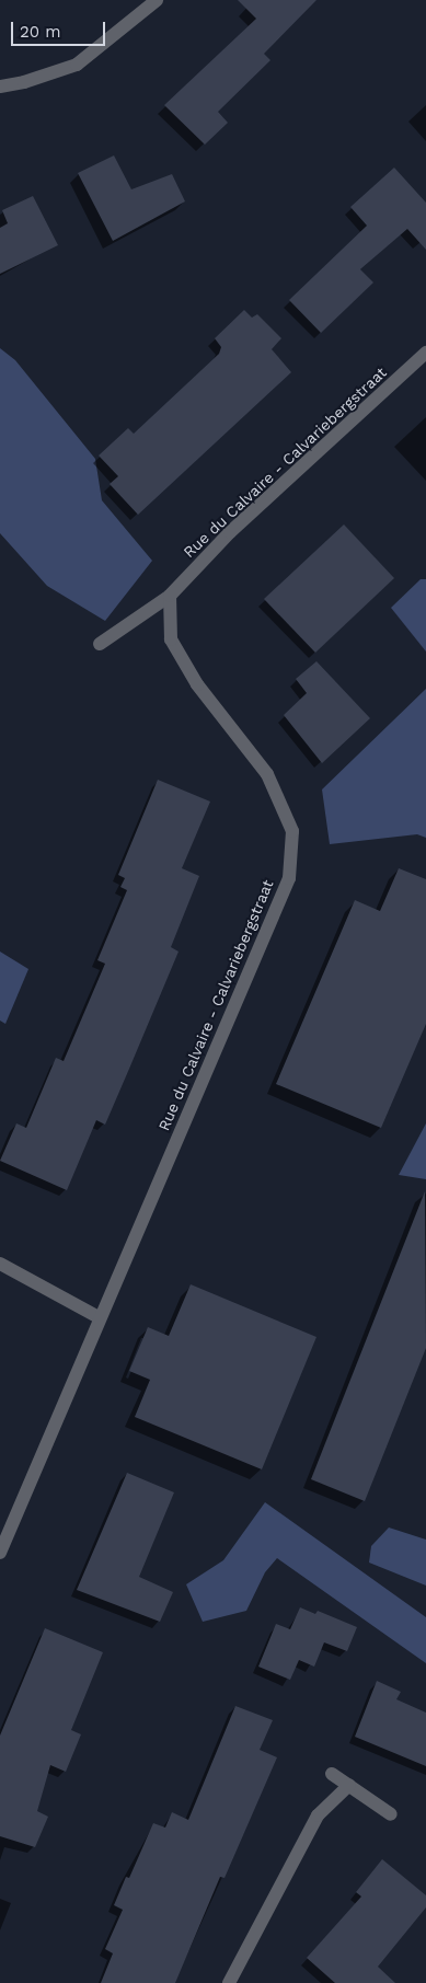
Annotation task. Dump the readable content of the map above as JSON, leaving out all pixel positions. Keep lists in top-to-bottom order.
{
  "streets": {
    "street": ["Rue du Calvaire - Calvariebergstraat"]
  },
  "scale_bar": "20 m"
}
